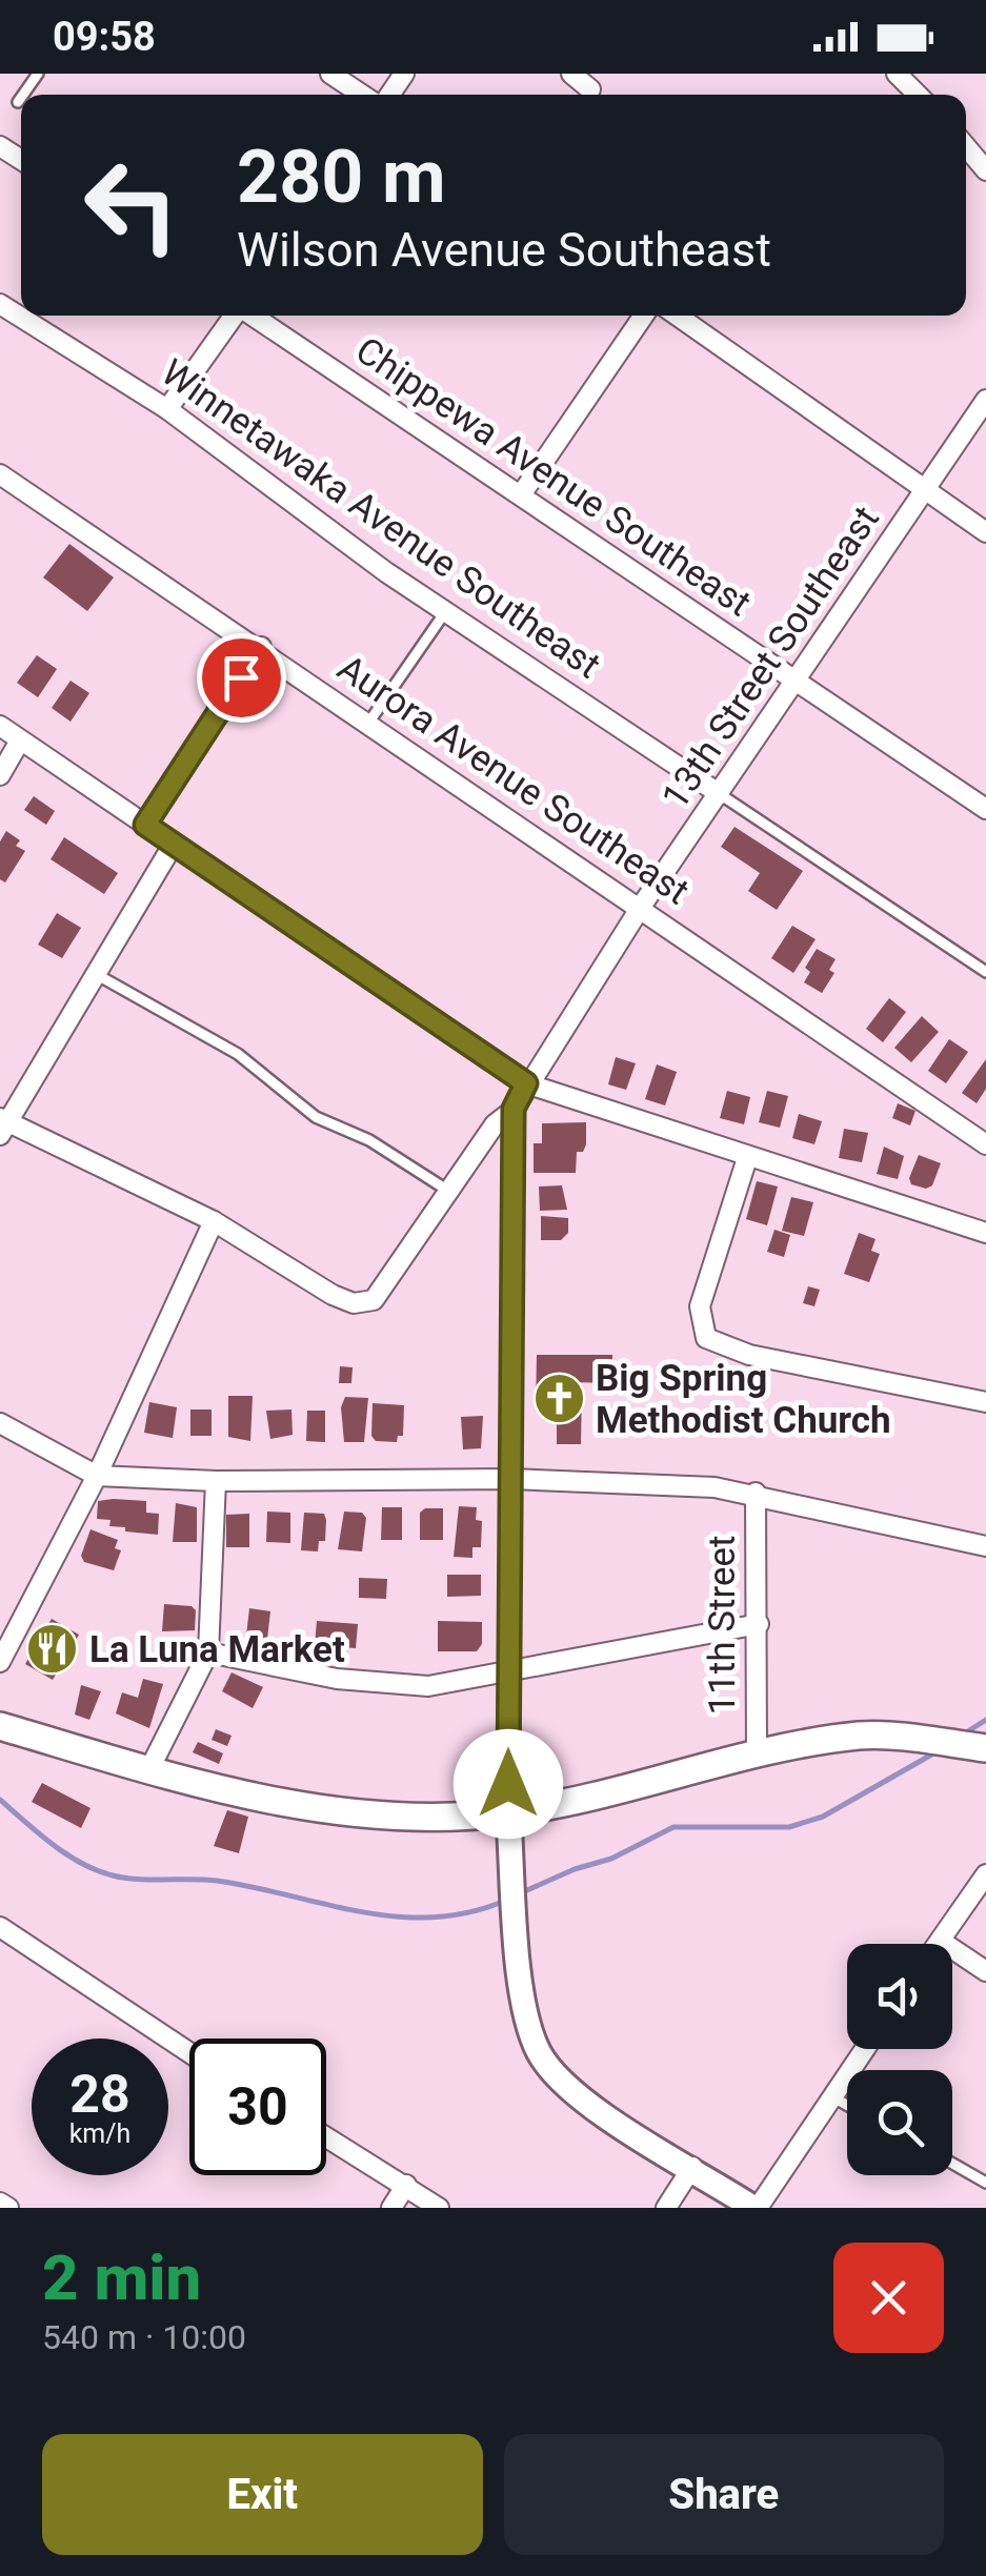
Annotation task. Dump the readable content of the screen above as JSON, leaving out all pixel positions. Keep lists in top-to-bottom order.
{
  "streets": {
    "street": [
      "Chippewa Avenue Southeast",
      "Winnetawaka Avenue Southeast",
      "13th Street Southeast",
      "Aurora Avenue Southeast",
      "11th Street"
    ]
  },
  "crossings": [
    ["Chippewa Avenue Southeast", "13th Street Southeast"],
    ["Winnetawaka Avenue Southeast", "13th Street Southeast"],
    ["13th Street Southeast", "Aurora Avenue Southeast"]
  ],
  "places": {
    "church": ["Big Spring Methodist Church"],
    "restaurant": ["La Luna Market"]
  },
  "page": {
    "status": "09:58",
    "turn": ["280 m", "Wilson Avenue Southeast"],
    "speed": "28 km/h",
    "limit": "30",
    "heading": ["2 min", "540 m · 10:00"],
    "buttons": ["Exit", "Share"]
  }
}
